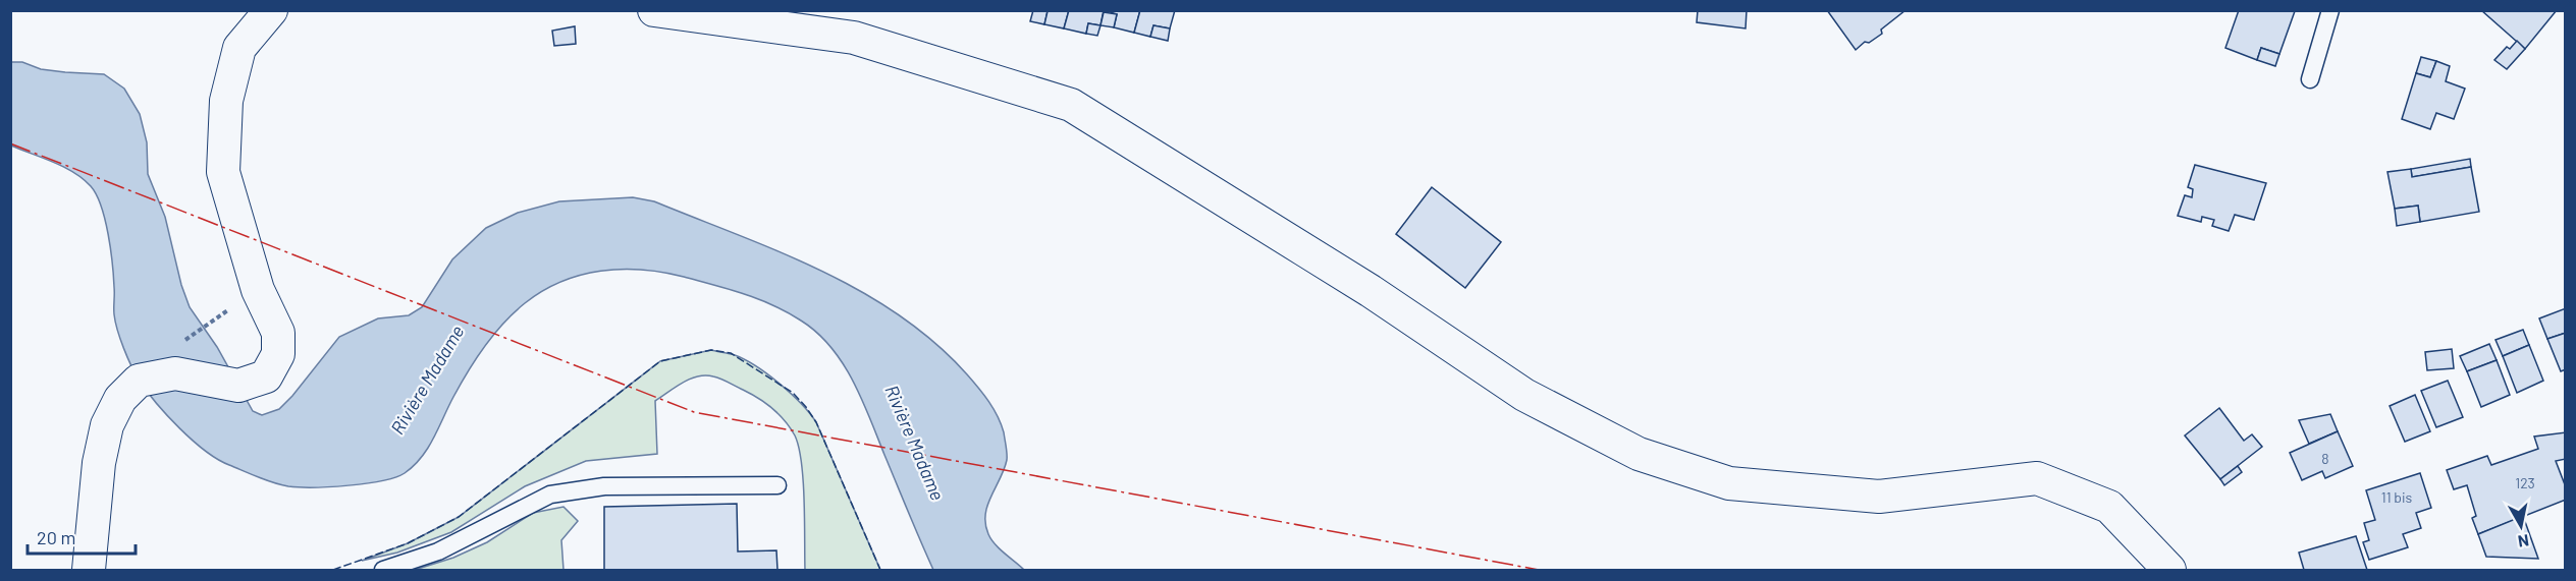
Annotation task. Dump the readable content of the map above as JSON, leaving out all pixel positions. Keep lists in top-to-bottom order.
{
  "water": ["Rivière Madame"],
  "house_numbers": ["8", "123", "11 bis"],
  "scale_bar": "20 m",
  "north": "bottom"
}
